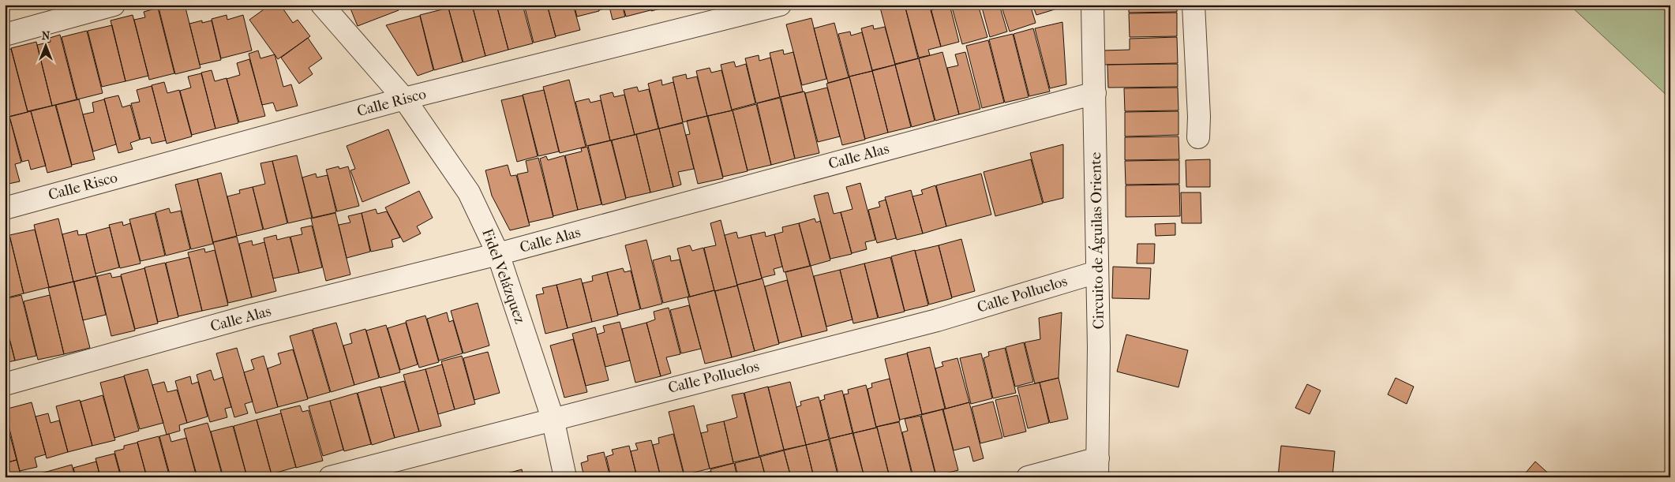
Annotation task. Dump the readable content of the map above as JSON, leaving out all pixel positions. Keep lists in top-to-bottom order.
{
  "streets": {
    "street": [
      "Calle Risco",
      "Calle Alas",
      "Circuito de Águilas Oriente",
      "Fidel Velázquez",
      "Calle Polluelos"
    ]
  },
  "crossings": [
    ["Calle Risco", "Fidel Velázquez"],
    ["Calle Alas", "Circuito de Águilas Oriente"],
    ["Calle Alas", "Fidel Velázquez"],
    ["Circuito de Águilas Oriente", "Calle Polluelos"],
    ["Fidel Velázquez", "Calle Polluelos"]
  ],
  "north": "top"
}
